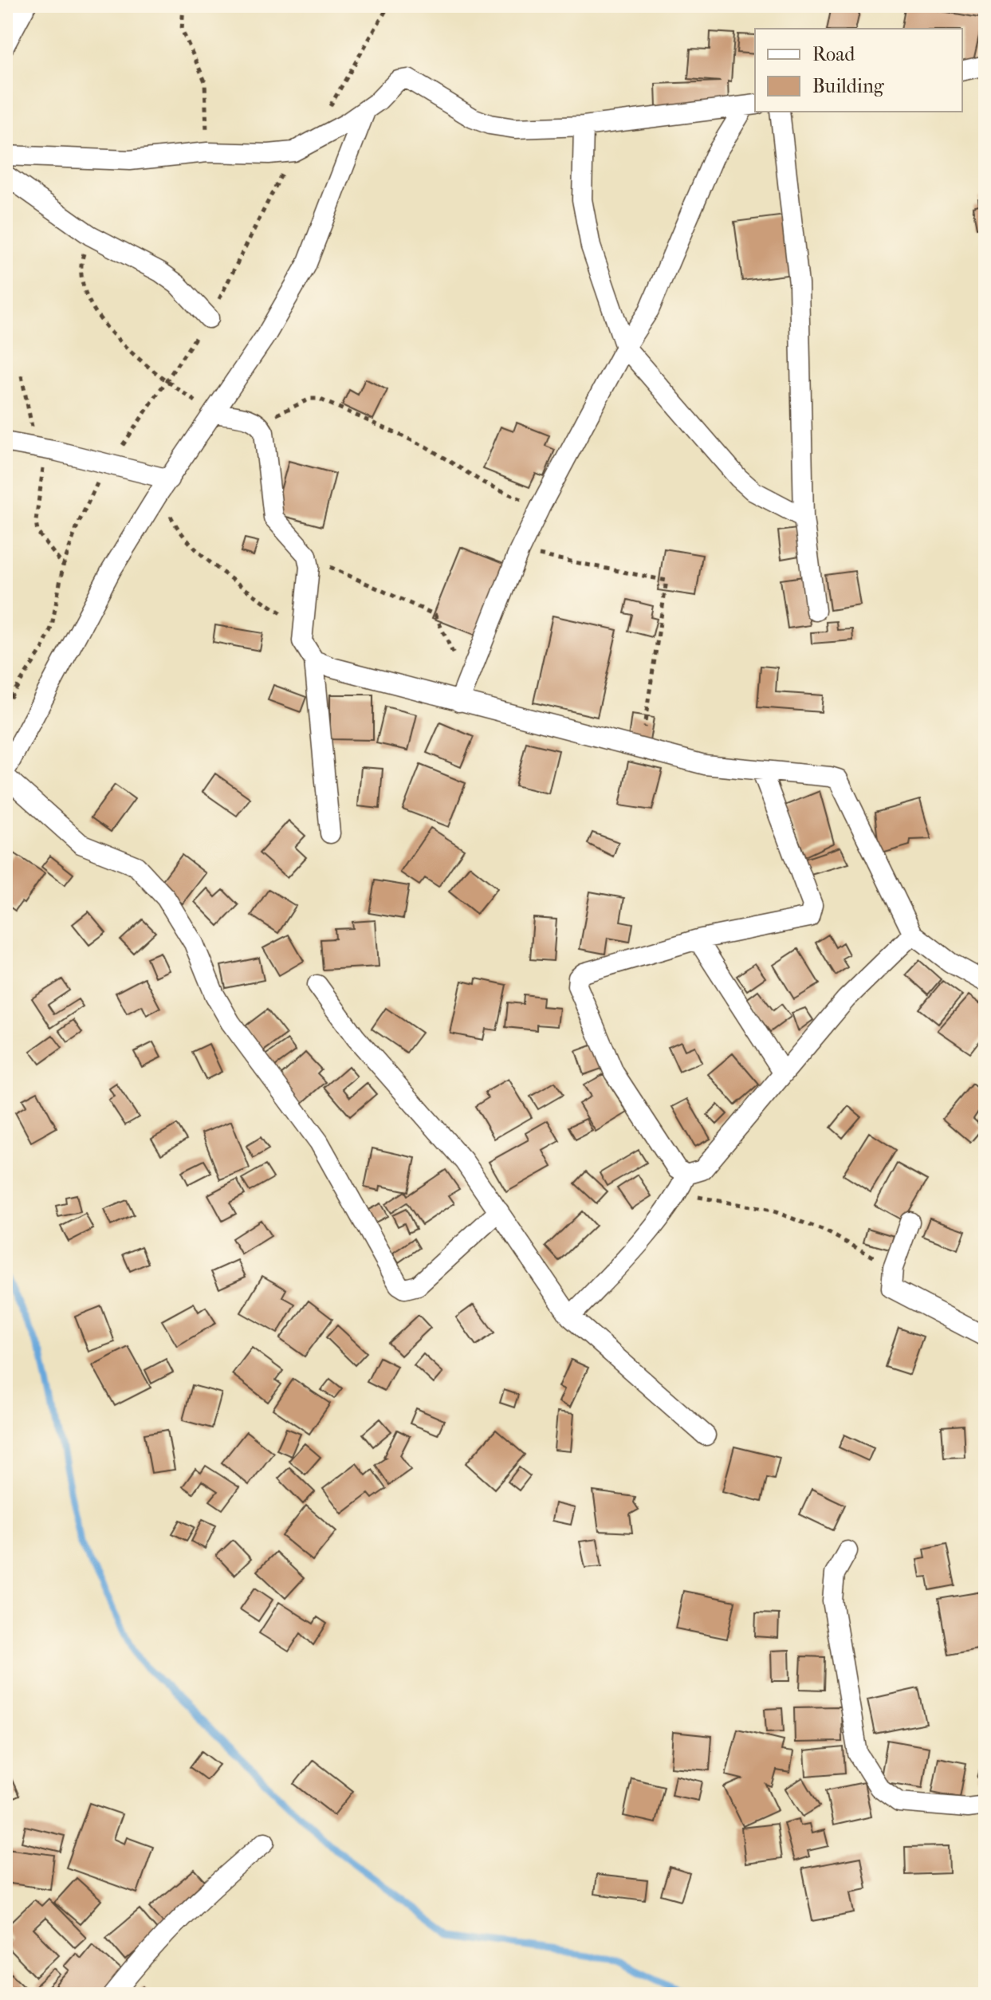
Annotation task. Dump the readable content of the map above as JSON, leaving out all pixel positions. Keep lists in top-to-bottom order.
{
  "legend": ["Road", "Building"]
}
